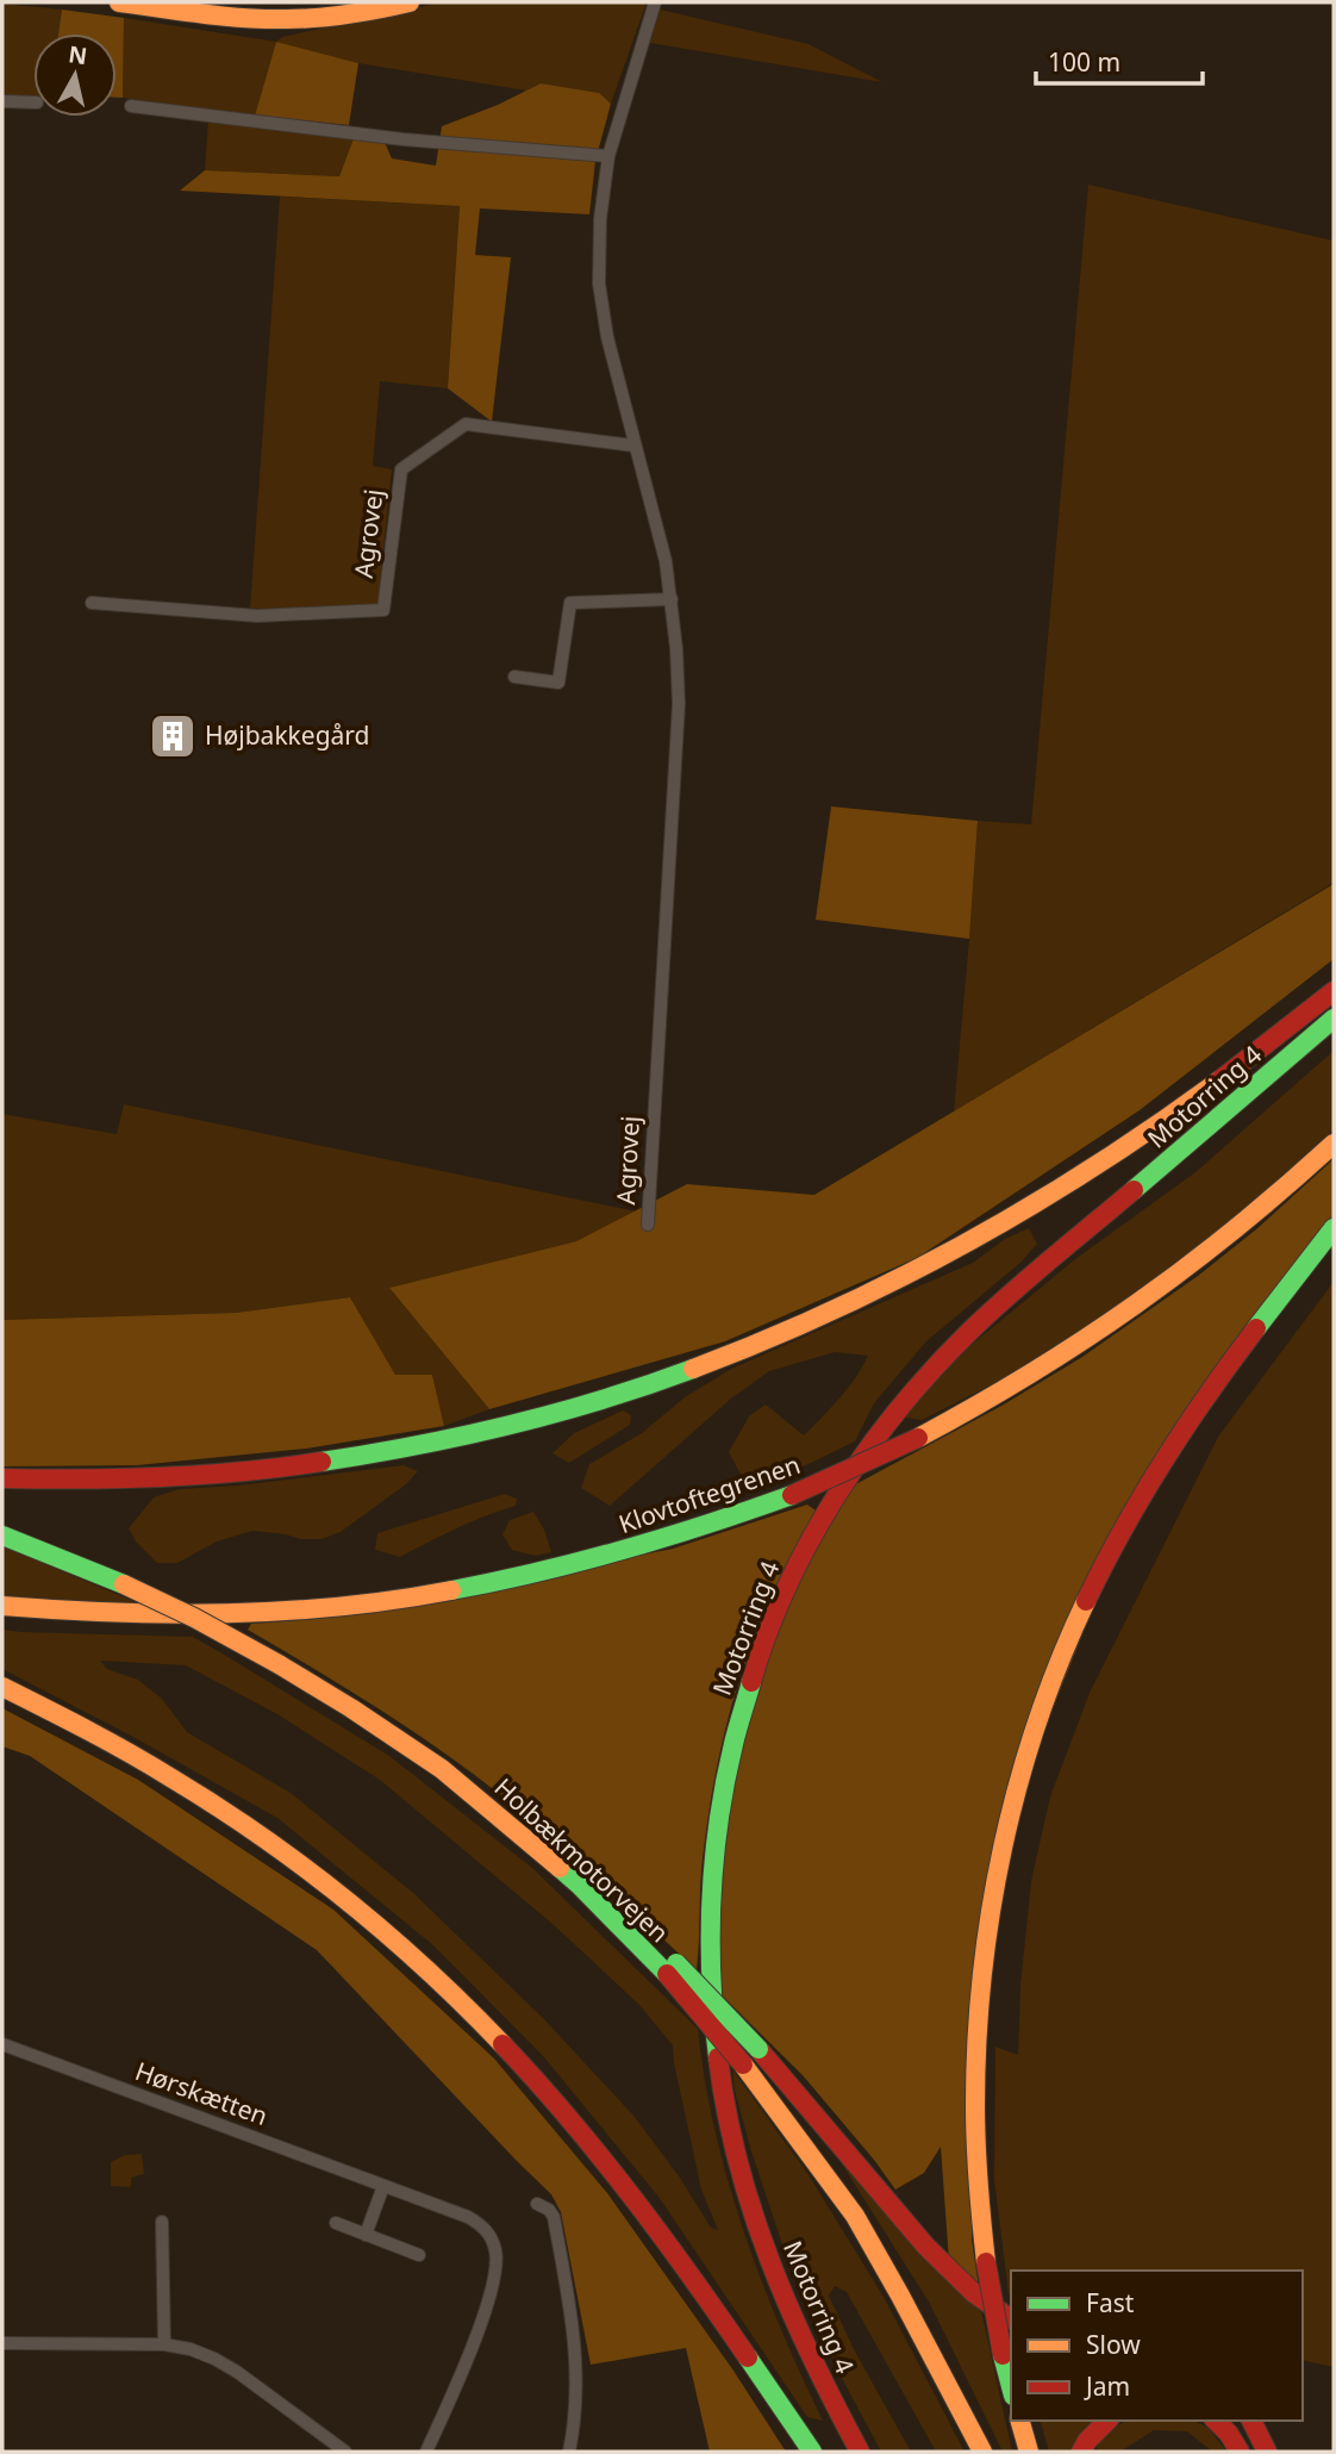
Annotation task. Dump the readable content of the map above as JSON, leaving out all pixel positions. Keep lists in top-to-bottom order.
{
  "streets": {
    "main road": ["Motorring 4", "Klovtoftegrenen", "Holbækmotorvejen"],
    "street": ["Agrovej", "Hørskætten"]
  },
  "places": {
    "building": ["Højbakkegård"]
  },
  "legend": ["Fast", "Slow", "Jam"],
  "scale_bar": "100 m",
  "north": "top"
}
